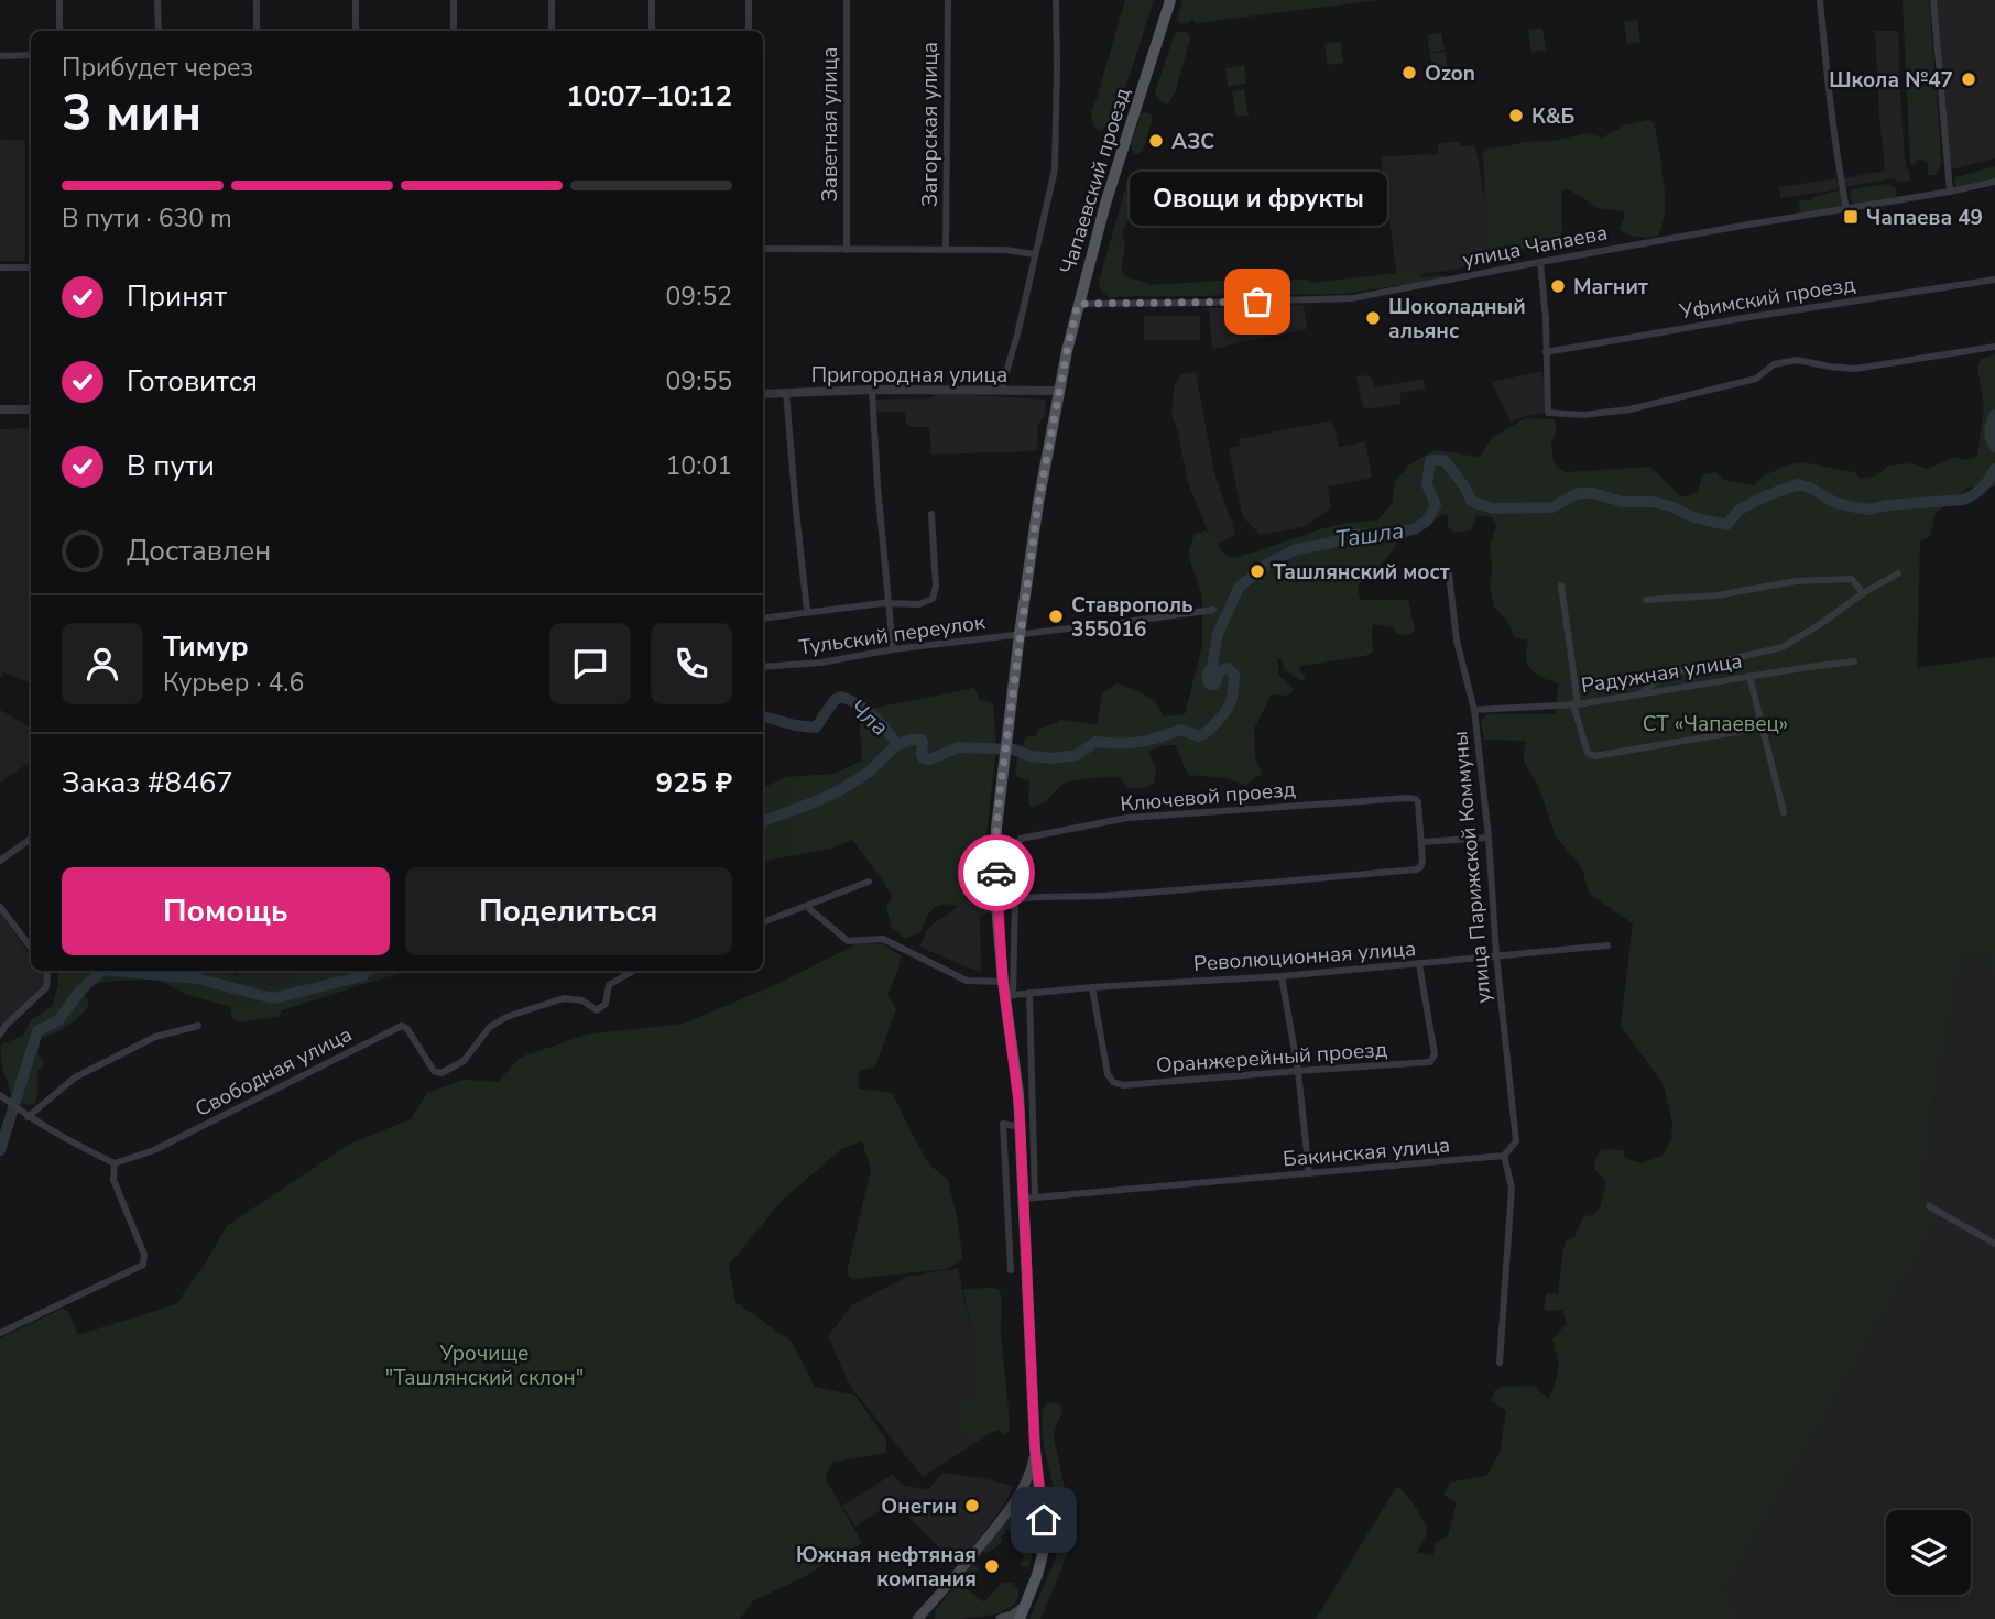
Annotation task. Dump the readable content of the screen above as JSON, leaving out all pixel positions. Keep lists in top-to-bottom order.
{
  "streets": {
    "main road": ["Чапаевский проезд"],
    "street": [
      "Заветная улица",
      "Загорская улица",
      "улица Чапаева",
      "Уфимский проезд",
      "Пригородная улица",
      "Тульский переулок",
      "Радужная улица",
      "Ключевой проезд",
      "улица Парижской Коммуны",
      "Революционная улица",
      "Оранжерейный проезд",
      "Свободная улица",
      "Бакинская улица"
    ]
  },
  "crossings": [
    ["Чапаевский проезд", "улица Чапаева"],
    ["Чапаевский проезд", "Пригородная улица"],
    ["Чапаевский проезд", "Тульский переулок"],
    ["Радужная улица", "улица Парижской Коммуны"],
    ["Ключевой проезд", "Революционная улица"],
    ["улица Парижской Коммуны", "Революционная улица"],
    ["улица Парижской Коммуны", "Бакинская улица"],
    ["Революционная улица", "Оранжерейный проезд"]
  ],
  "water": ["Ташла", "Чла"],
  "parks": ["СТ «Чапаевец»", "Урочище \"Ташлянский склон\""],
  "places": {
    "other": [
      "Ozon",
      "Школа №47",
      "К&Б",
      "АЗС",
      "Магнит",
      "Овощи и фрукты",
      "Шоколадный альянс",
      "Ташлянский мост",
      "Ставрополь 355016",
      "Онегин",
      "Южная нефтяная компания"
    ],
    "transit": ["Чапаева 49"]
  },
  "page": {
    "heading": ["3 мин", "Прибудет через", "10:07–10:12"],
    "panel": [
      "Тимур",
      "Курьер · 4.6",
      "Заказ #8467",
      "925 ₽"
    ],
    "bar": "В пути · 630 m",
    "bubble": "Овощи и фрукты",
    "list": [
      ["Принят", "09:52"],
      ["Готовится", "09:55"],
      ["В пути", "10:01"],
      "Доставлен"
    ],
    "buttons": ["Помощь", "Поделиться"]
  }
}
